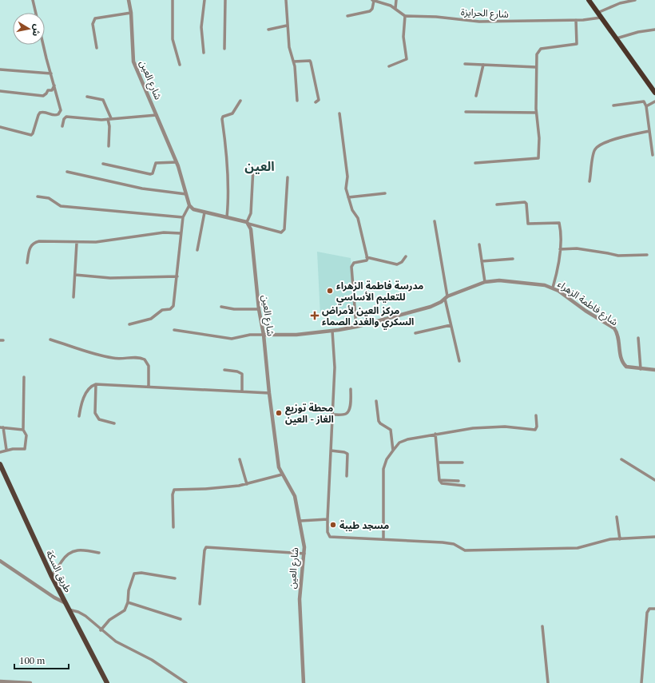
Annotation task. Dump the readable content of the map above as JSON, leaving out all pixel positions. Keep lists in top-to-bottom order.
{
  "streets": {
    "main road": ["طريق السكة"],
    "street": ["شارع الحرايزة", "شارع العين", "شارع فاطمة الزهراء"]
  },
  "crossings": [
    ["شارع العين", "شارع فاطمة الزهراء"]
  ],
  "districts": ["العين"],
  "places": {
    "other": ["مدرسة فاطمة الزهراء للتعليم الأساسي", "محطة توزيع الغاز - العين", "مسجد طيبة"],
    "health": ["مركز العين لأمراض السكري والغدد الصماء"]
  },
  "scale_bar": "100 m",
  "north": "right"
}
